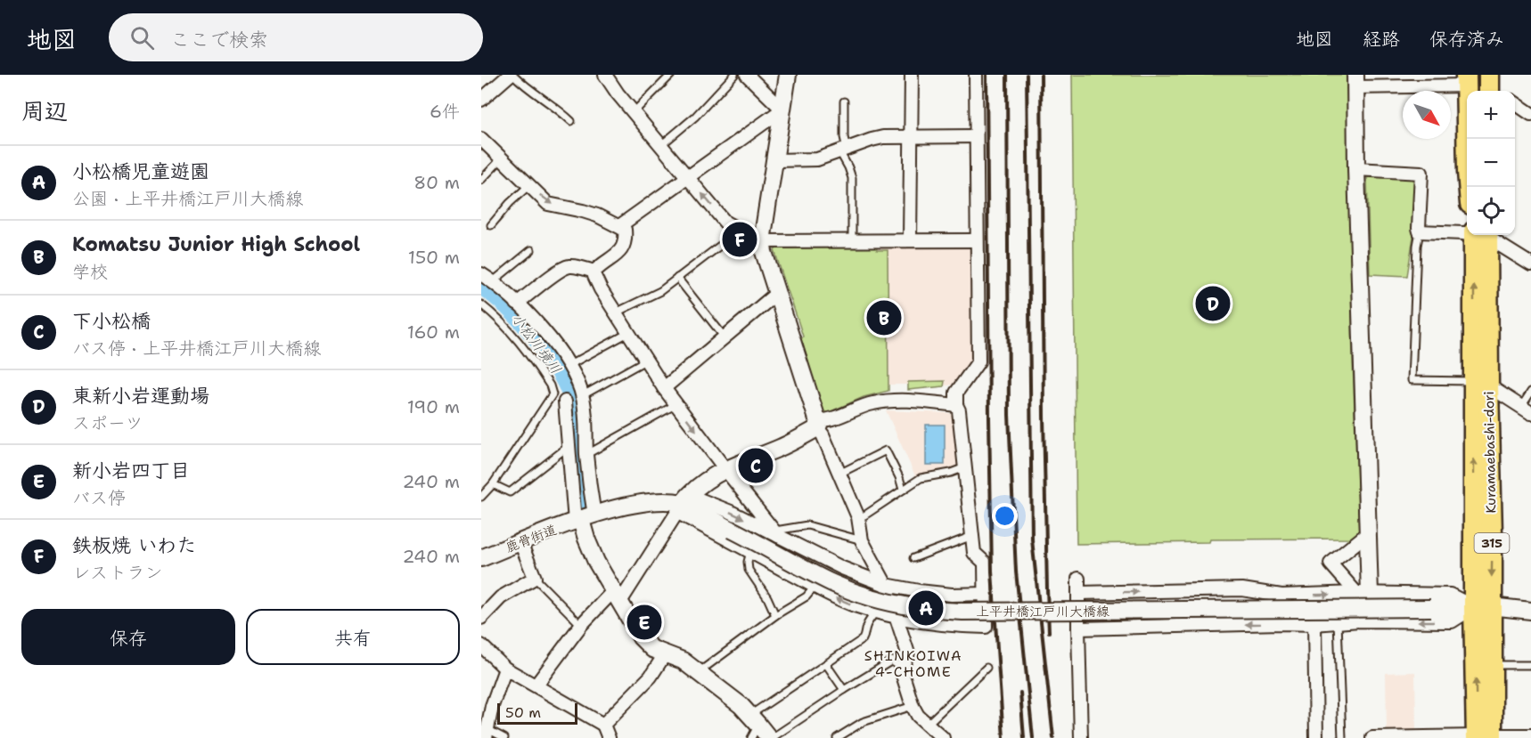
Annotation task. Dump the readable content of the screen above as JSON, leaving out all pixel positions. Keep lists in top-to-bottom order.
{
  "streets": {
    "main road": ["Kuramaebashi-dori", "315"],
    "street": ["鹿骨街道", "上平井橋江戸川大橋線"]
  },
  "crossings": [
    ["Kuramaebashi-dori", "上平井橋江戸川大橋線"],
    ["鹿骨街道", "上平井橋江戸川大橋線"]
  ],
  "districts": ["SHINKOIWA 4-CHOME"],
  "water": ["小松川境川"],
  "scale_bar": "50 m",
  "north": "bottom right",
  "page": {
    "header": "地図",
    "search": "ここで検索",
    "nav": ["地図", "経路", "保存済み"],
    "heading": ["周辺", "6件"],
    "map_buttons": ["+", "−"],
    "list": [
      {
        "mark": "A",
        "name": "小松橋児童遊園",
        "note": "公園 · 上平井橋江戸川大橋線",
        "value": "80 m"
      },
      {
        "mark": "B",
        "name": "Komatsu Junior High School",
        "note": "学校",
        "value": "150 m"
      },
      {
        "mark": "C",
        "name": "下小松橋",
        "note": "バス停 · 上平井橋江戸川大橋線",
        "value": "160 m"
      },
      {
        "mark": "D",
        "name": "東新小岩運動場",
        "note": "スポーツ",
        "value": "190 m"
      },
      {
        "mark": "E",
        "name": "新小岩四丁目",
        "note": "バス停",
        "value": "240 m"
      },
      {
        "mark": "F",
        "name": "鉄板焼 いわた",
        "note": "レストラン",
        "value": "240 m"
      }
    ],
    "pins": [
      "F",
      "D",
      "B",
      "C",
      "A",
      "E"
    ],
    "buttons": ["保存", "共有"],
    "scale": "50 m"
  }
}
